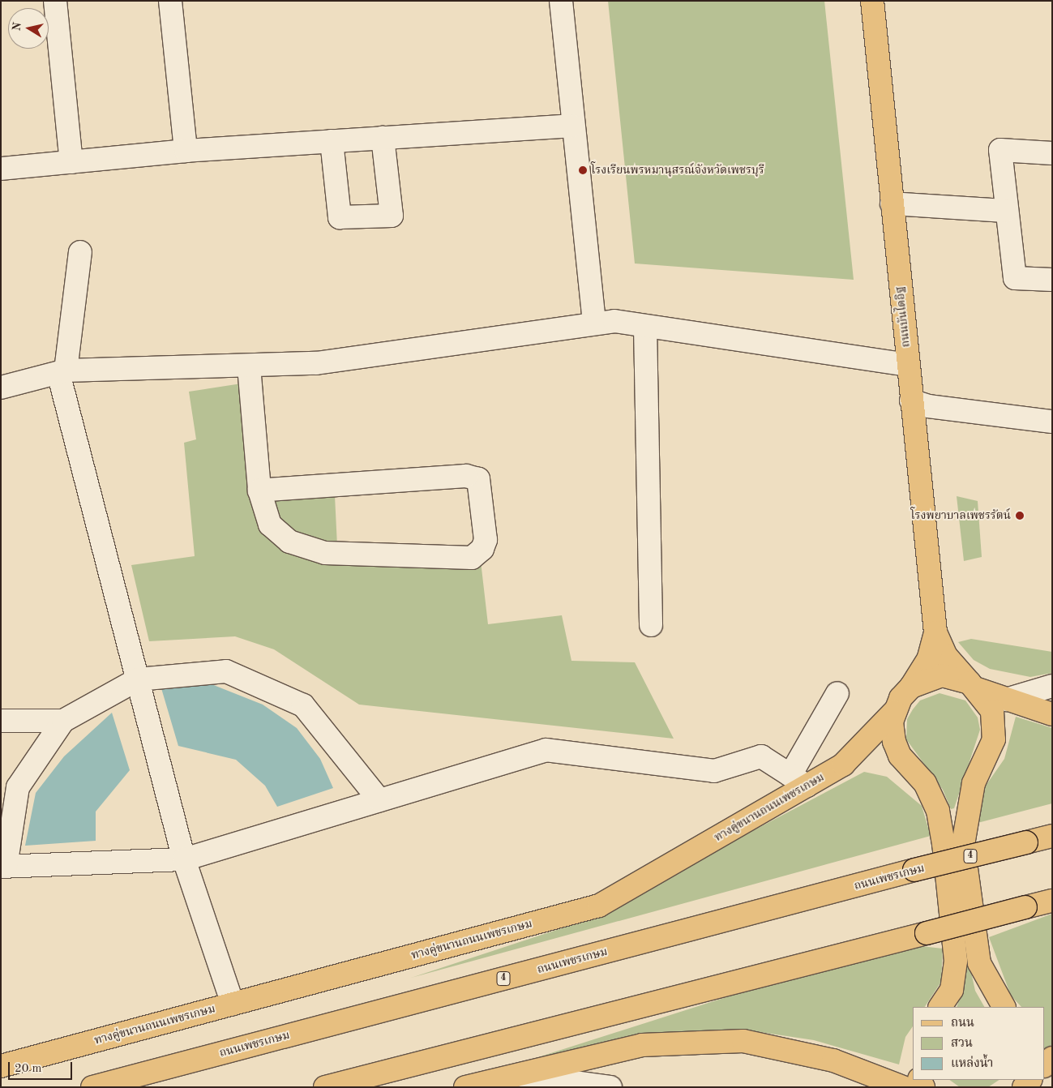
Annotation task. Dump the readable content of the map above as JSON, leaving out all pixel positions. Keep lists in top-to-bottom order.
{
  "streets": {
    "main road": [
      "ถนนบันไดอิฐ",
      "ทางคู่ขนานถนนเพชรเกษม",
      "4",
      "ถนนเพชรเกษม"
    ]
  },
  "crossings": [
    ["ถนนบันไดอิฐ", "ทางคู่ขนานถนนเพชรเกษม"]
  ],
  "places": ["โรงเรียนพรหมานุสรณ์จังหวัดเพชรบุรี", "โรงพยาบาลเพชรรัตน์"],
  "legend": ["ถนน", "สวน", "แหล่งน้ำ"],
  "scale_bar": "20 m",
  "north": "left"
}
